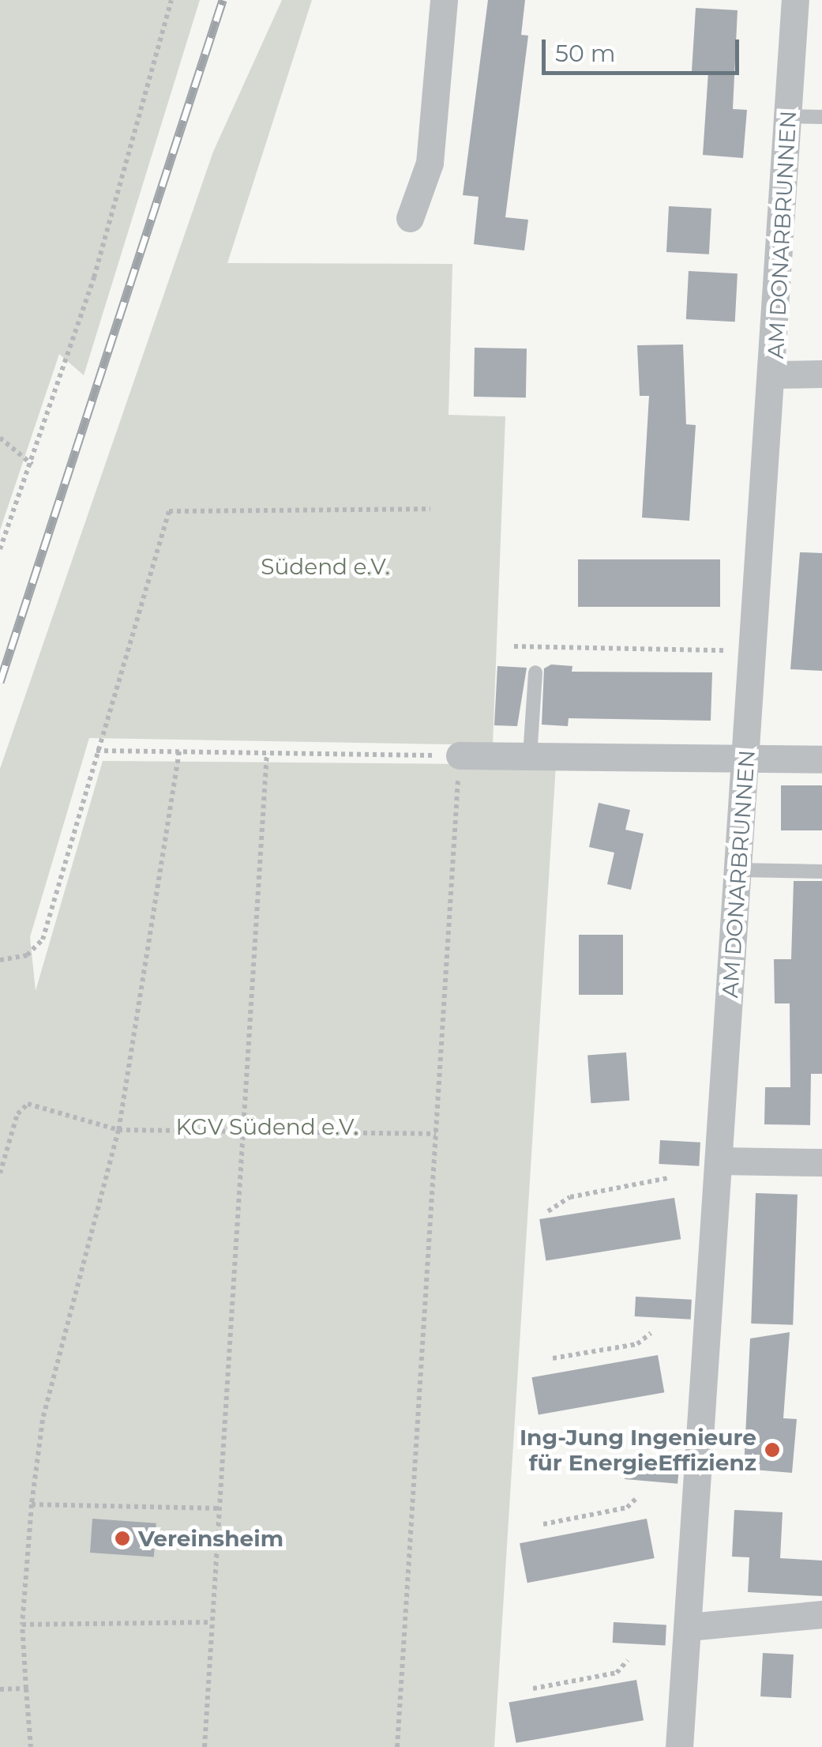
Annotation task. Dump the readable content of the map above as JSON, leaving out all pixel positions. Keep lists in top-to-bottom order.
{
  "streets": {
    "street": ["AM DONARBRUNNEN"]
  },
  "parks": ["Südend e.V.", "KGV Südend e.V."],
  "places": ["Ing-Jung Ingenieure für EnergieEffizienz", "Vereinsheim"],
  "scale_bar": "50 m"
}
